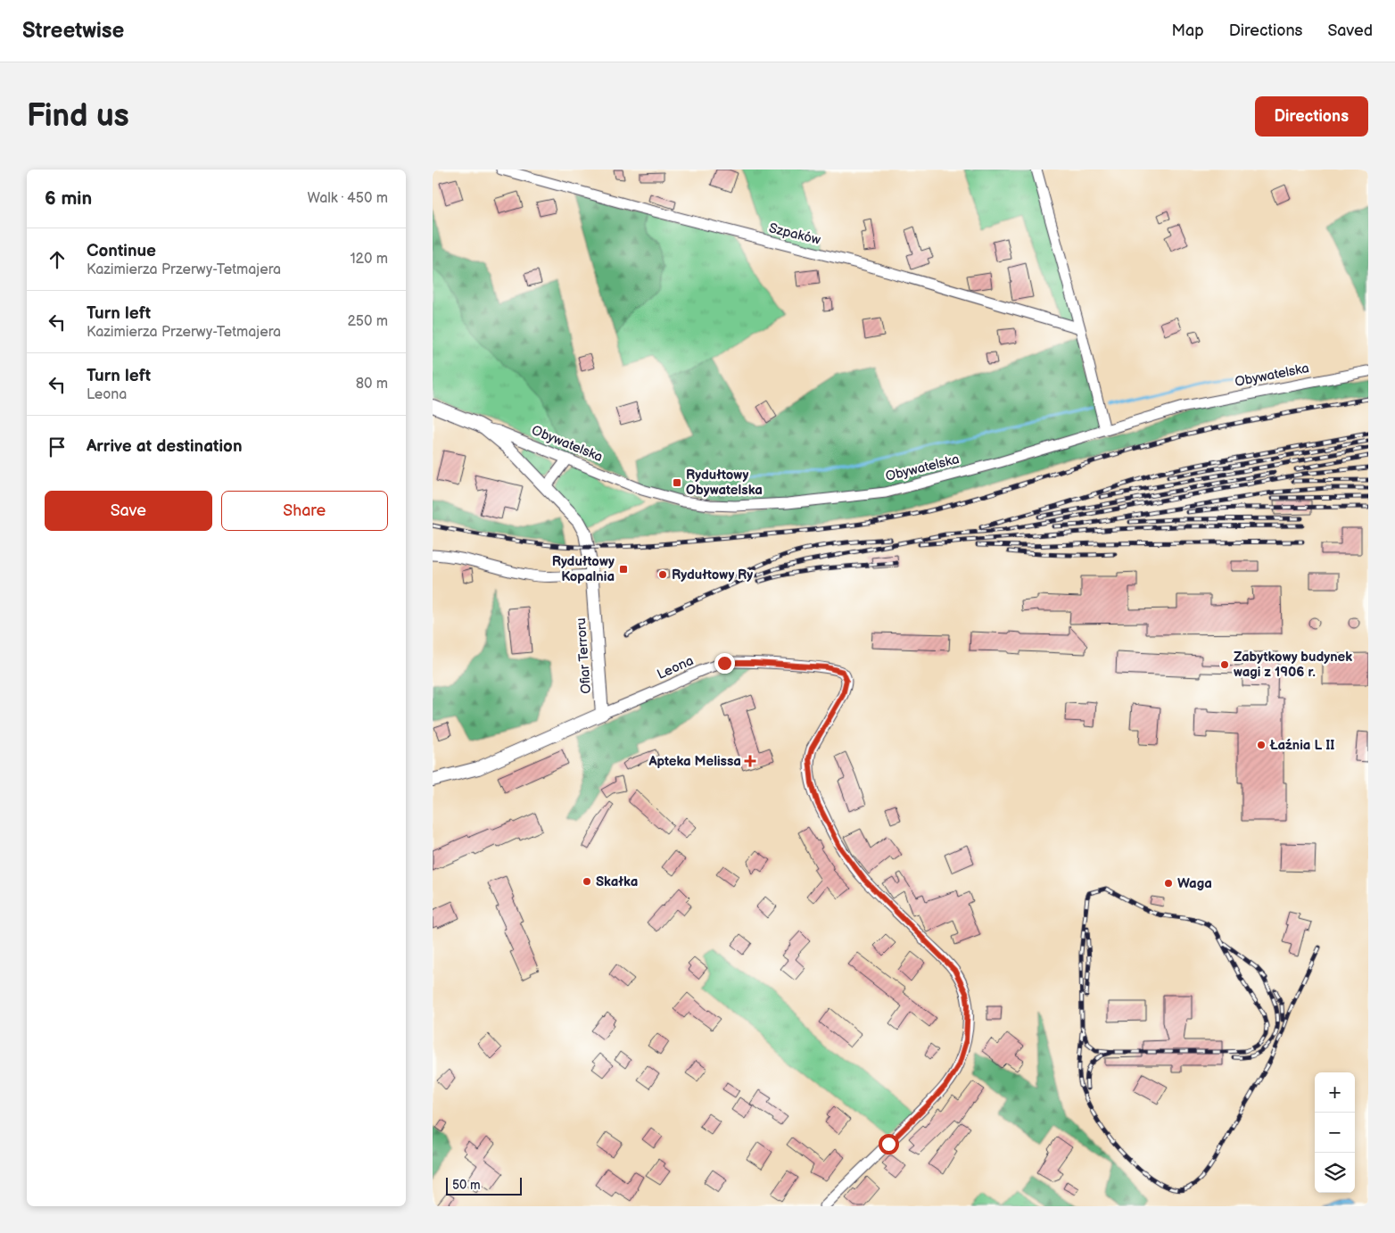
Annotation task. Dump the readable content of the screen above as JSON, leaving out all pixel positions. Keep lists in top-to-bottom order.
{
  "streets": {
    "street": [
      "Szpaków",
      "Obywatelska",
      "Ofiar Terroru",
      "Leona"
    ]
  },
  "crossings": [
    ["Obywatelska", "Ofiar Terroru"],
    ["Ofiar Terroru", "Leona"]
  ],
  "places": {
    "transit": ["Rydułtowy Obywatelska", "Rydułtowy Kopalnia"],
    "other": [
      "Rydułtowy Ry",
      "Zabytkowy budynek wagi z 1906 r.",
      "Łaźnia L II",
      "Skałka",
      "Waga"
    ],
    "health": ["Apteka Melissa"]
  },
  "scale_bar": "50 m",
  "page": {
    "header": "Streetwise",
    "nav": ["Map", "Directions", "Saved"],
    "buttons": [
      "Directions",
      ["Save", "Share"]
    ],
    "title": "Find us",
    "heading": ["6 min", "Walk · 450 m"],
    "list": [
      ["Continue", "Kazimierza Przerwy-Tetmajera", "120 m"],
      ["Turn left", "Kazimierza Przerwy-Tetmajera", "250 m"],
      ["Turn left", "Leona", "80 m"],
      "Arrive at destination"
    ],
    "map_buttons": ["+", "−"],
    "scale": "50 m"
  }
}
